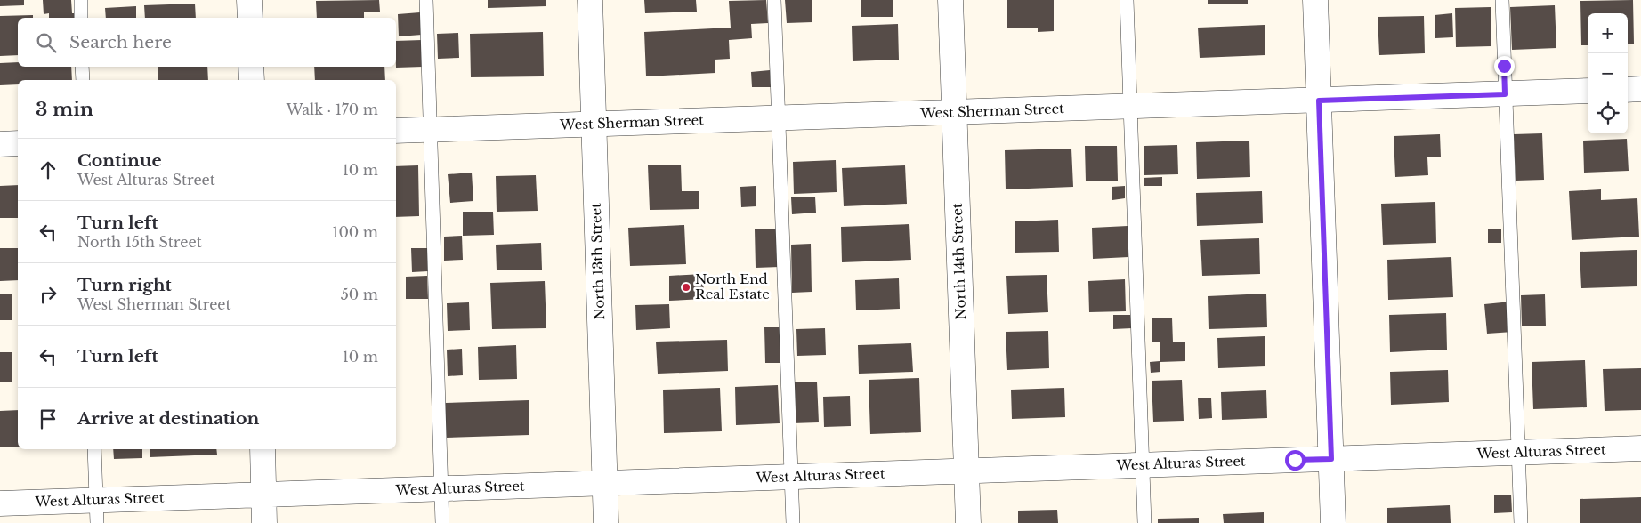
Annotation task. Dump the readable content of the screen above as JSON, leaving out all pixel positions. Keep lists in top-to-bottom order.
{
  "streets": {
    "street": [
      "West Sherman Street",
      "North 13th Street",
      "North 14th Street",
      "West Alturas Street"
    ]
  },
  "crossings": [
    ["West Sherman Street", "North 13th Street"],
    ["West Sherman Street", "North 14th Street"],
    ["North 13th Street", "West Alturas Street"],
    ["North 14th Street", "West Alturas Street"]
  ],
  "places": ["North End Real Estate"],
  "page": {
    "map_buttons": ["+", "−"],
    "search": "Search here",
    "heading": ["3 min", "Walk · 170 m"],
    "list": [
      ["Continue", "West Alturas Street", "10 m"],
      ["Turn left", "North 15th Street", "100 m"],
      ["Turn right", "West Sherman Street", "50 m"],
      ["Turn left", "10 m"],
      "Arrive at destination"
    ]
  }
}
